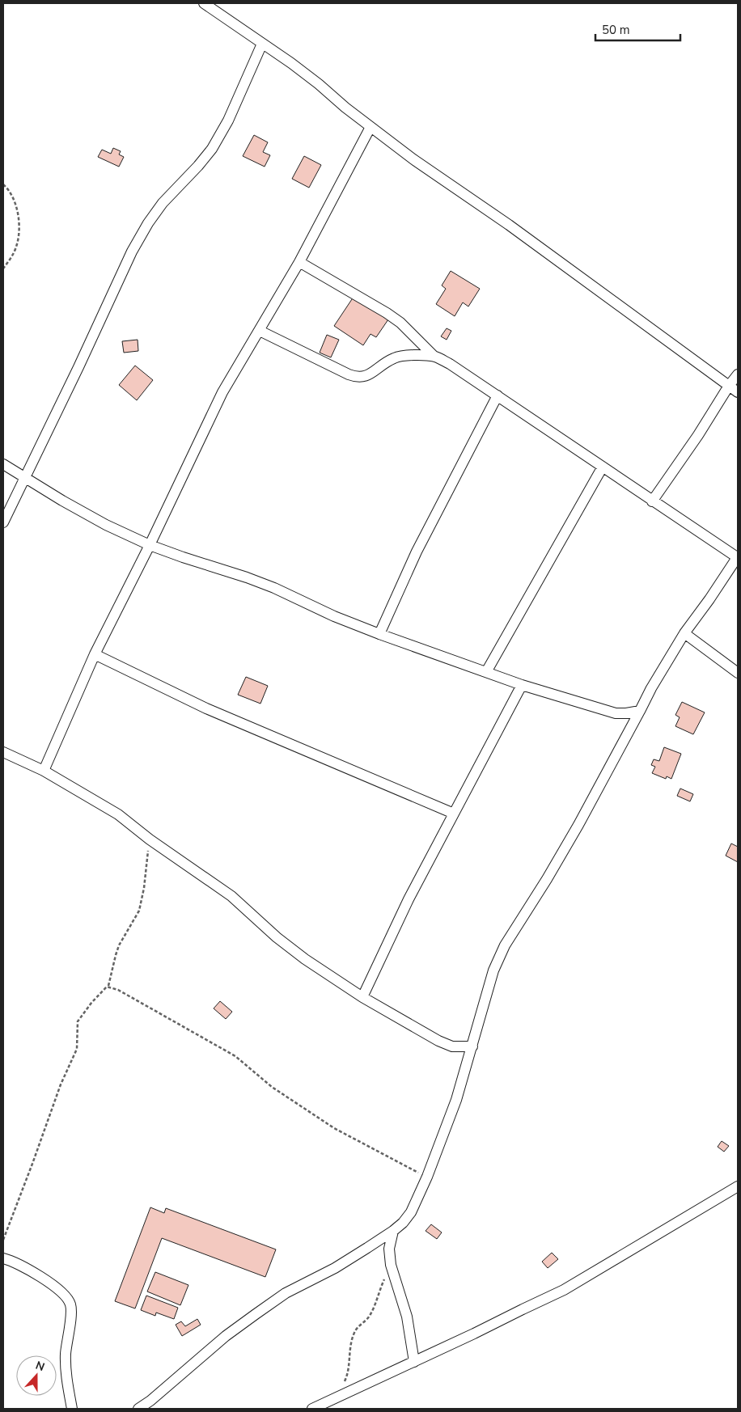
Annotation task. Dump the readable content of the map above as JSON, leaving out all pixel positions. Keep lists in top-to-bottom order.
{
  "scale_bar": "50 m",
  "north": "top"
}
